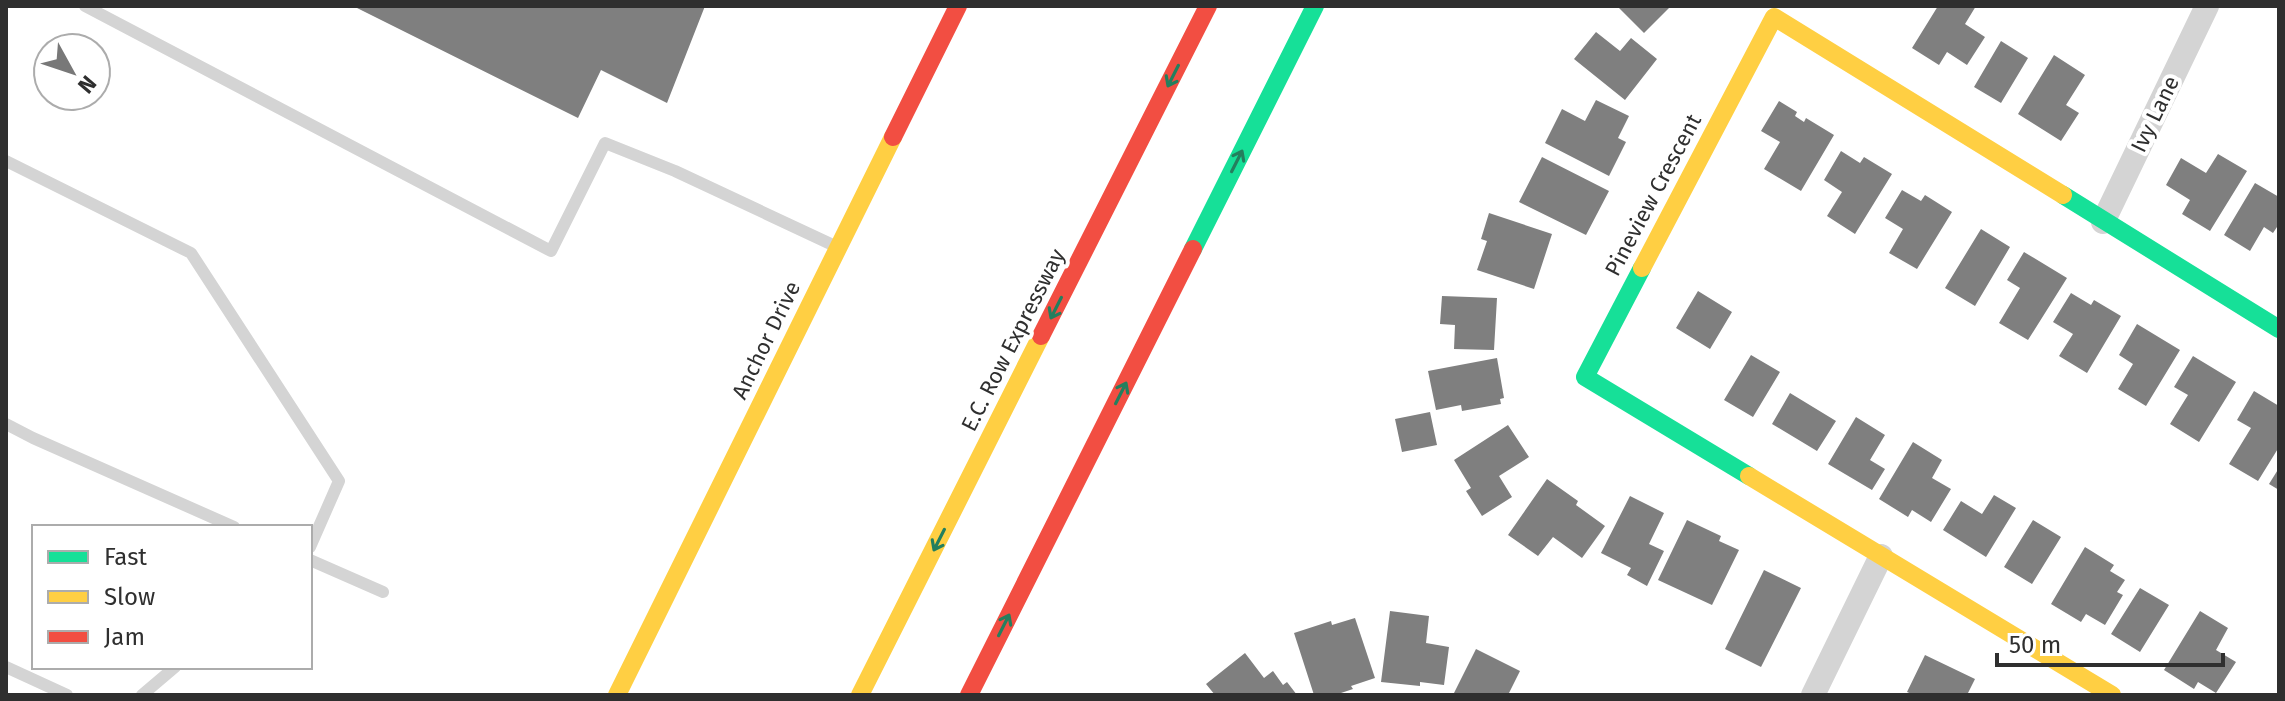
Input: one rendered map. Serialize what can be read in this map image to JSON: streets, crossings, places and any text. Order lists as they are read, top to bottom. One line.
{"streets":{"main road":["Pineview Crescent","Anchor Drive","E.C. Row Expressway"],"street":["Ivy Lane"]},"crossings":[["Ivy Lane","Pineview Crescent"]],"legend":["Fast","Slow","Jam"],"scale_bar":"50 m","north":"bottom right"}
